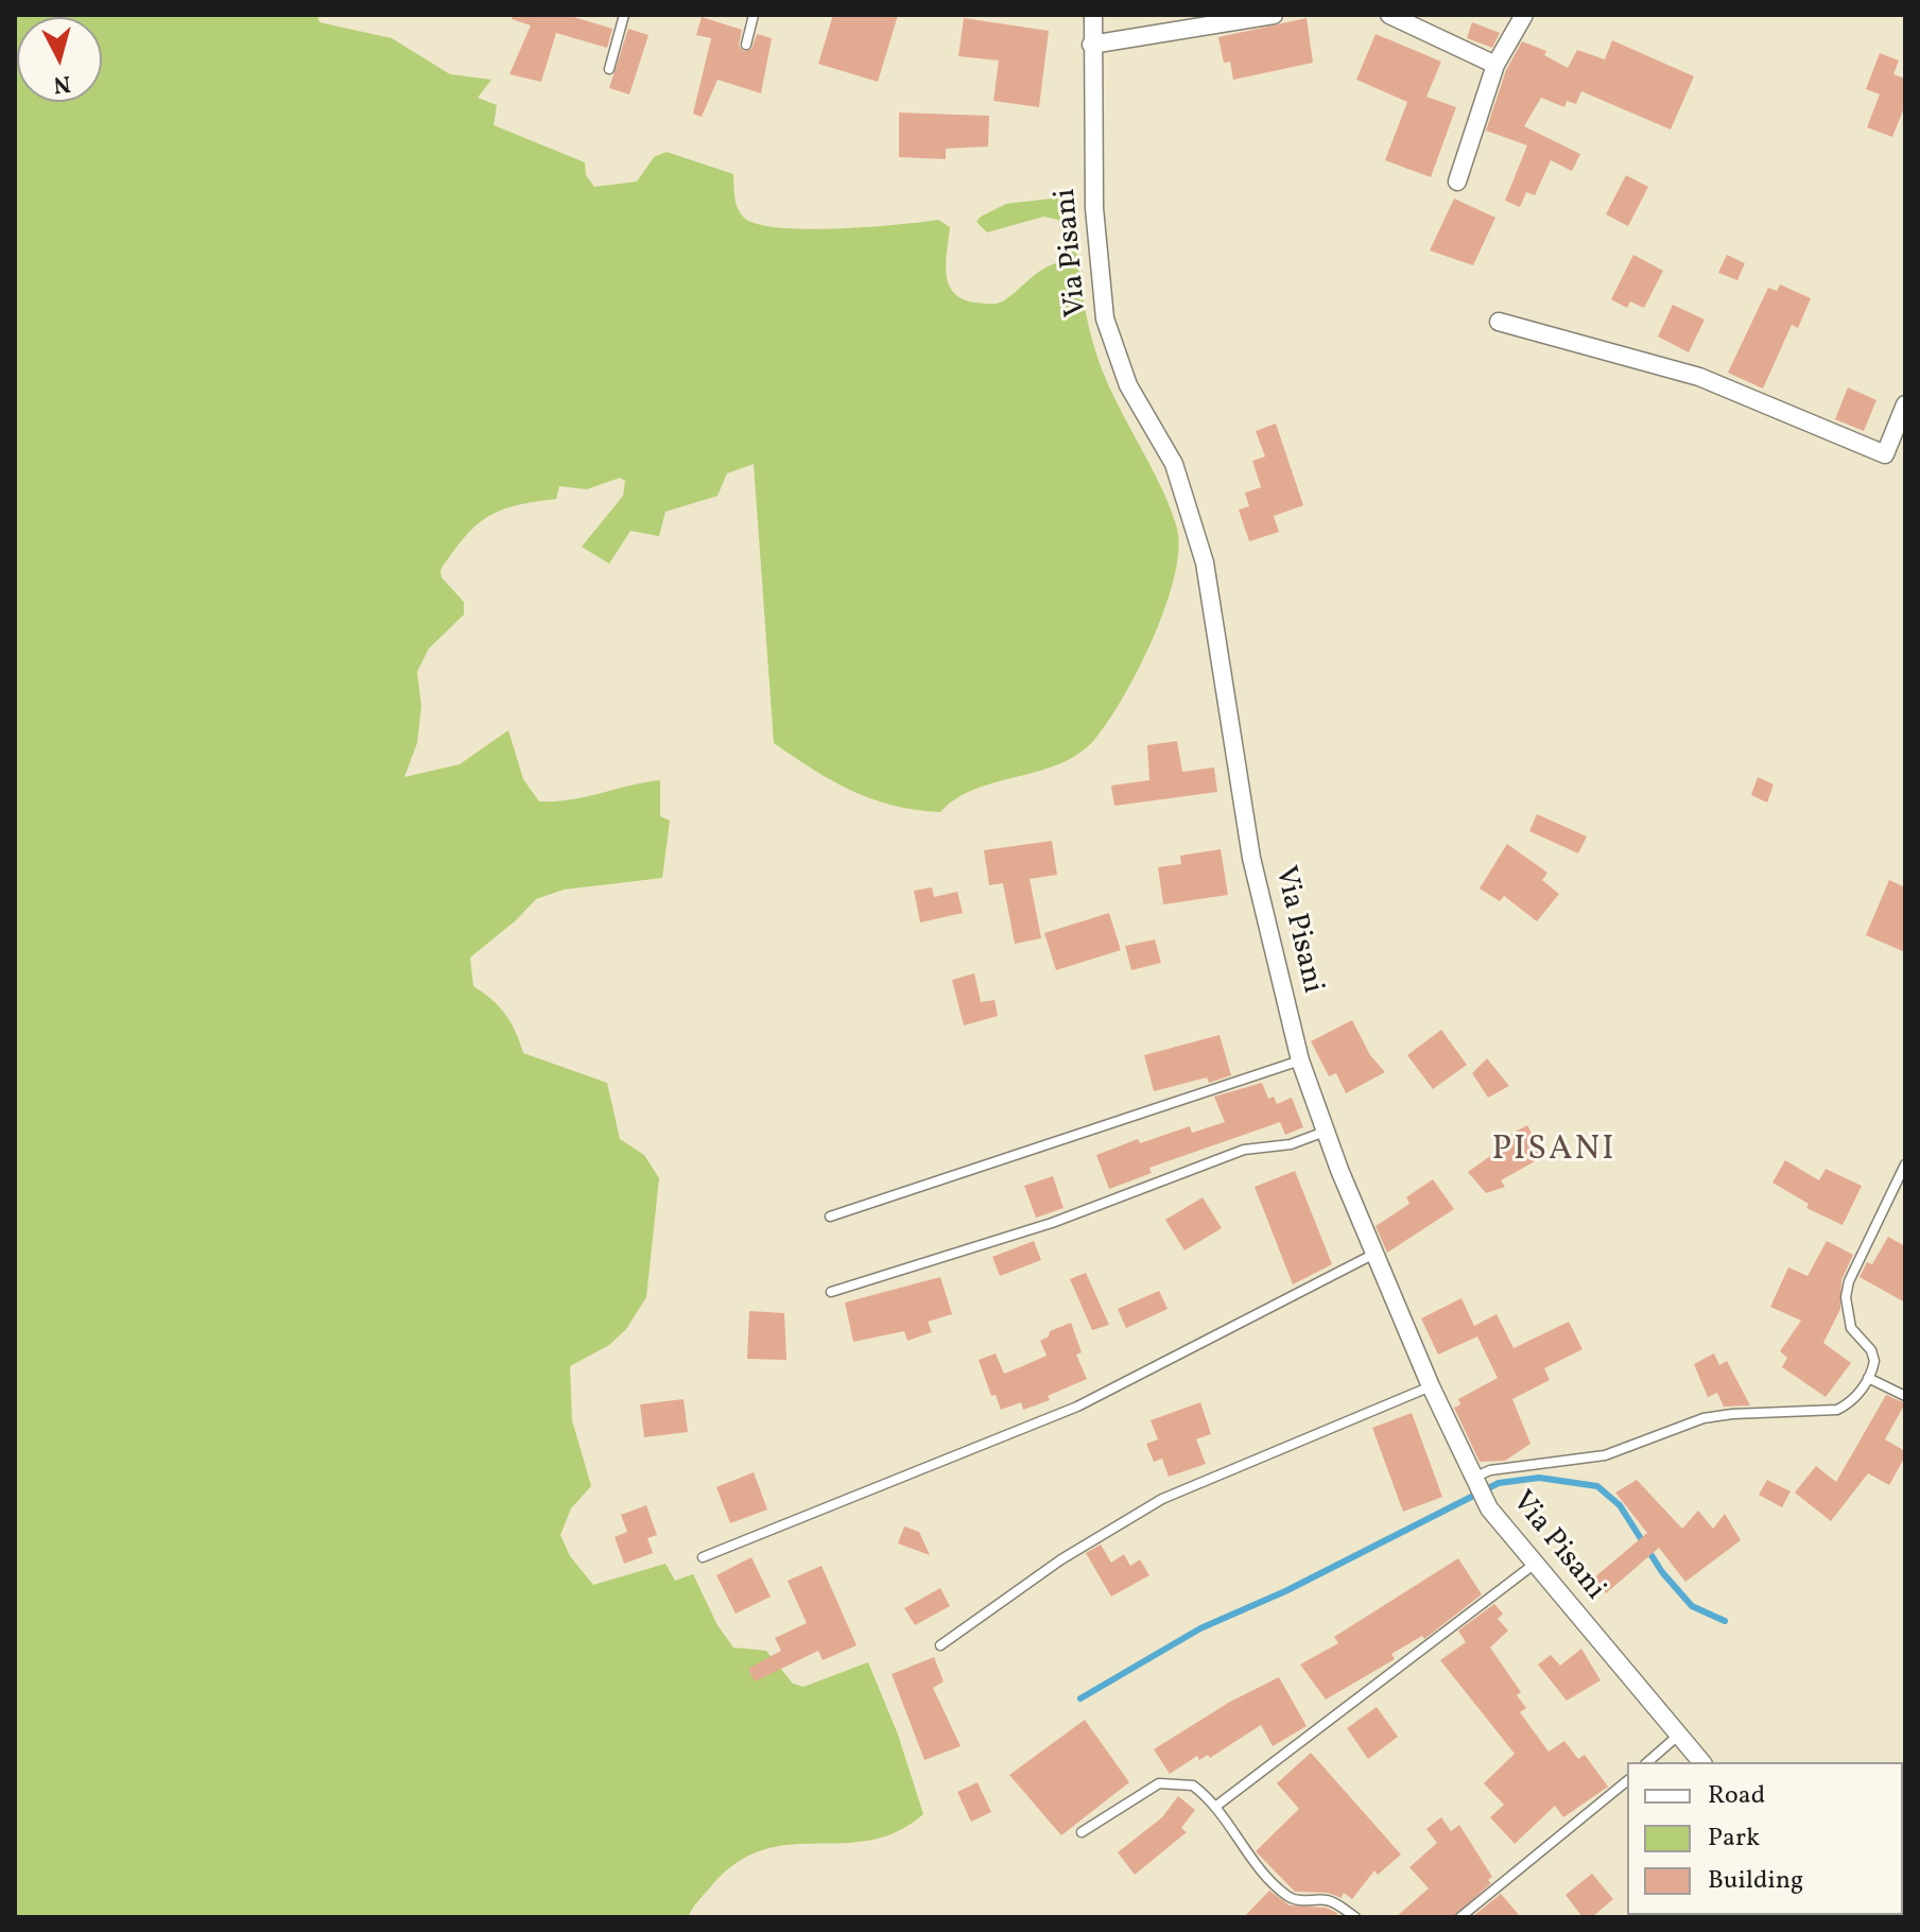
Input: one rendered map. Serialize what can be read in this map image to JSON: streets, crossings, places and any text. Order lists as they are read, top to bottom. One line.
{"streets":{"street":["Via Pisani"]},"districts":["PISANI"],"legend":["Road","Park","Building"],"north":"bottom"}
